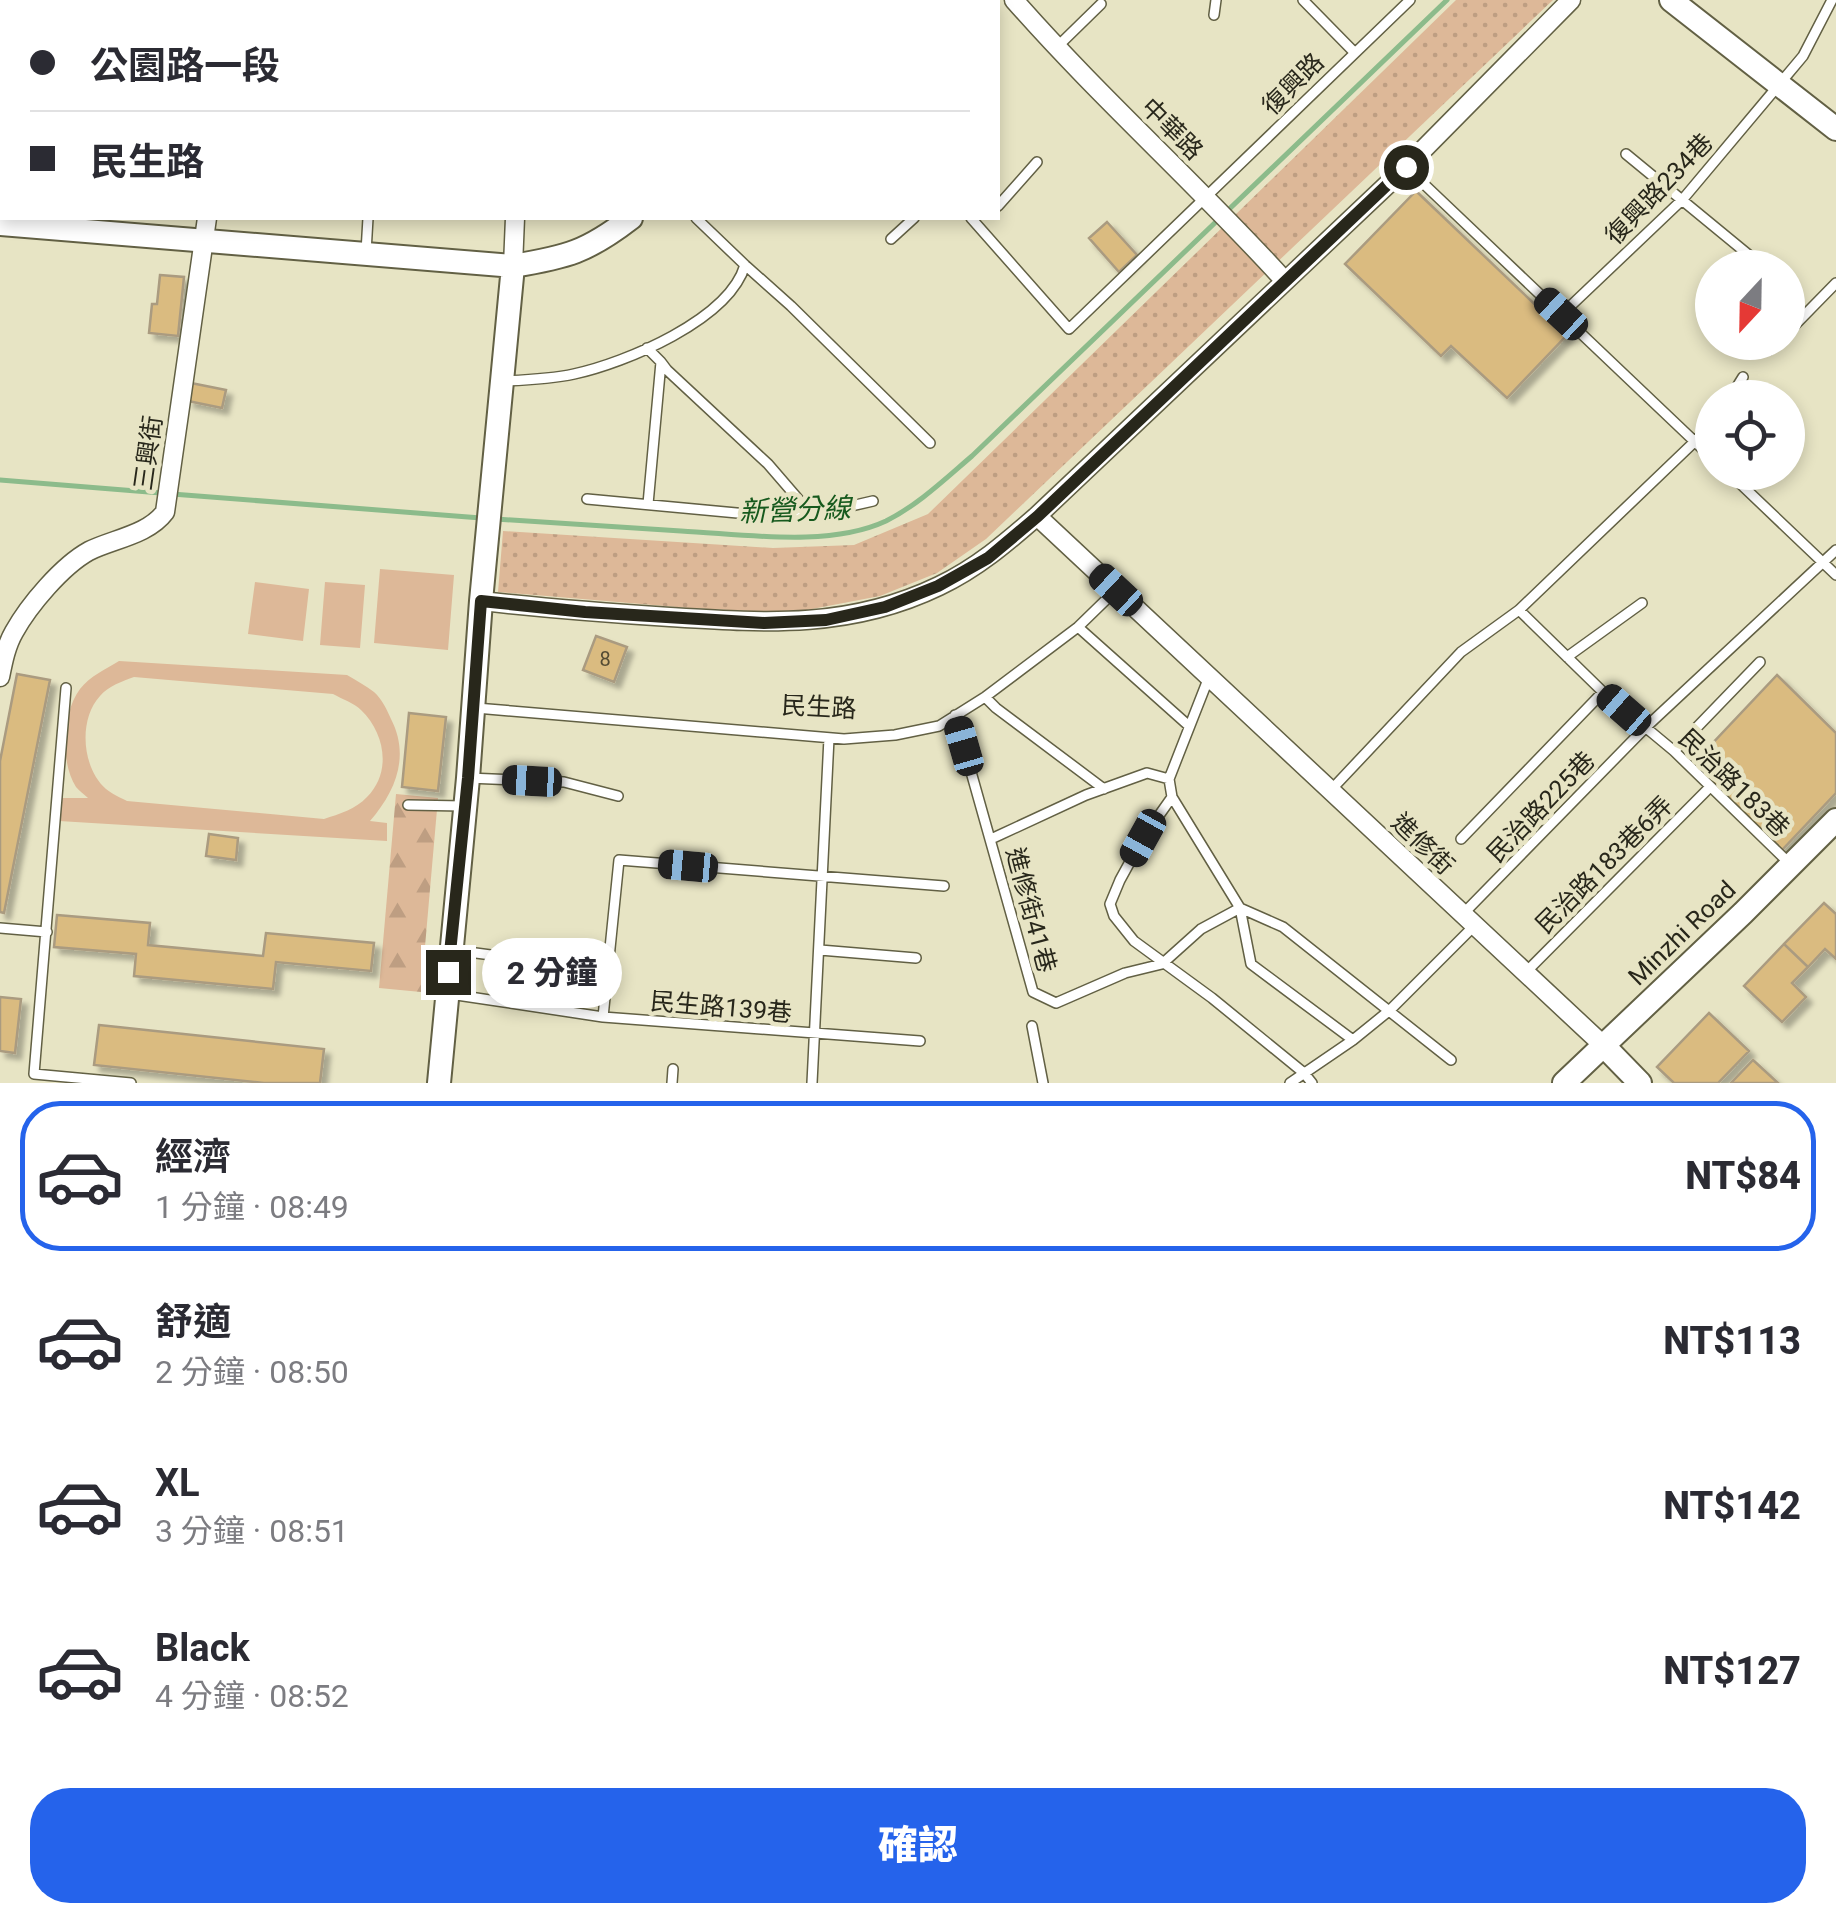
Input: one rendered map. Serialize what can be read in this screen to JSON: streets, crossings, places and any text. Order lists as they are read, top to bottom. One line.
{"streets":{"street":["中華路","三興街","進修街","Minzhi Road"],"lane":["復興路","復興路234巷","民生路","民治路183巷","民治路225巷","民治路183巷6弄","進修街41巷","民生路139巷"]},"crossings":[["復興路","中華路"],["民生路","進修街"],["民治路183巷","民治路225巷"],["民治路183巷","民治路183巷6弄"],["民治路183巷","Minzhi Road"],["民治路225巷","進修街"],["進修街","民治路183巷6弄"],["進修街","Minzhi Road"]],"water":["新營分線"],"house_numbers":["8"],"north":"bottom","page":{"banner":["公園路一段","民生路"],"bubble":"2 分鐘","list":[{"name":"經濟","note":"1 分鐘 · 08:49","value":"NT$84"},{"name":"舒適","note":"2 分鐘 · 08:50","value":"NT$113"},{"name":"XL","note":"3 分鐘 · 08:51","value":"NT$142"},{"name":"Black","note":"4 分鐘 · 08:52","value":"NT$127"}],"buttons":"確認"}}
